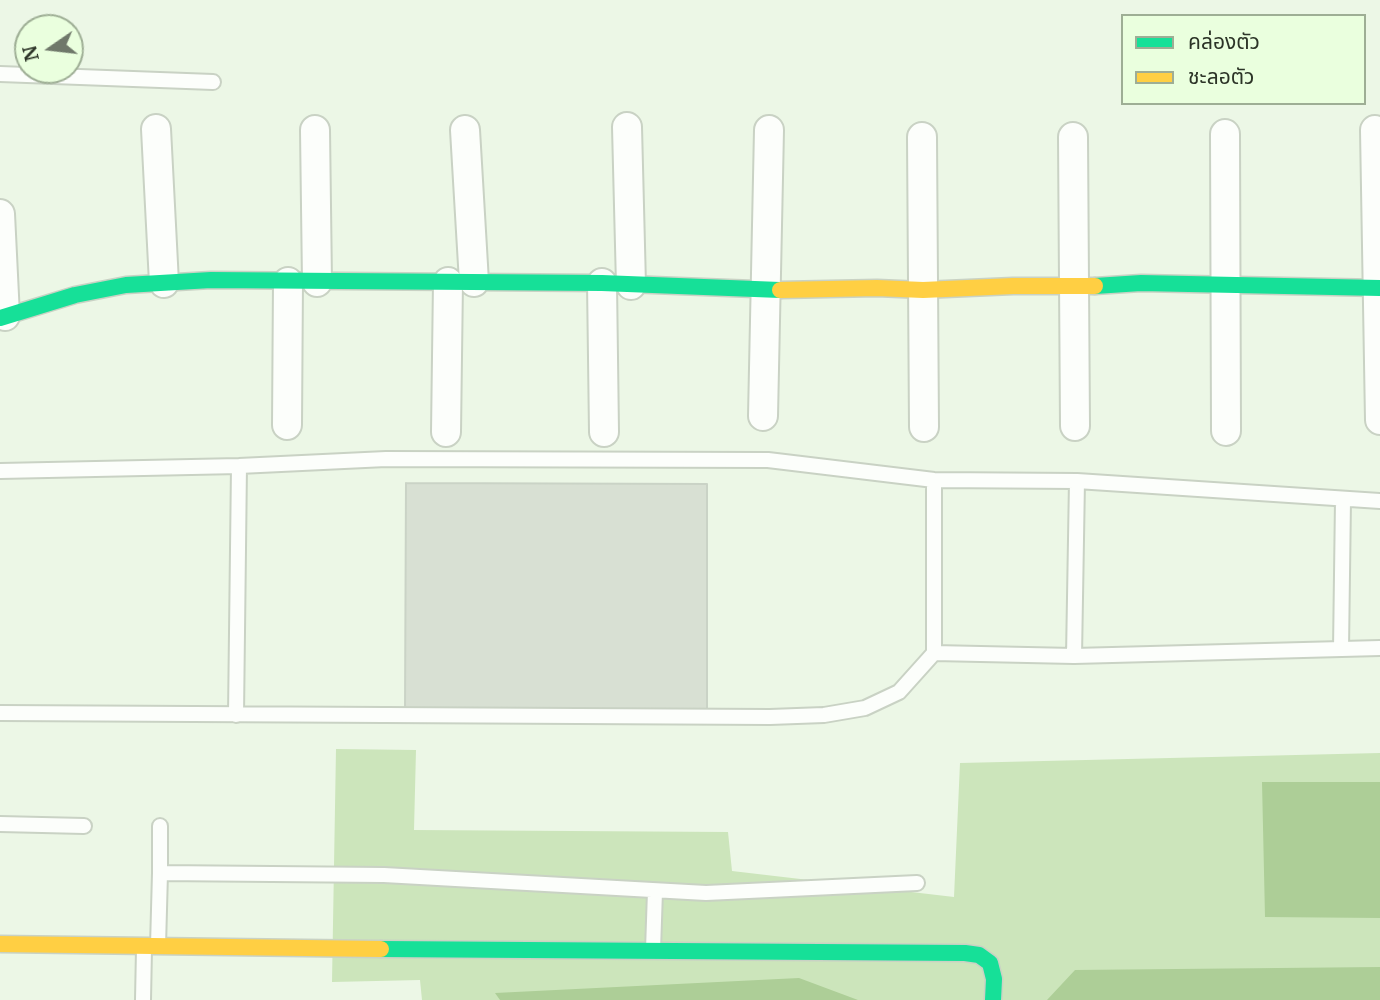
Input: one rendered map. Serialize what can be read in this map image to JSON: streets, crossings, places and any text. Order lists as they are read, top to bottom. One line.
{"legend":["คล่องตัว","ชะลอตัว"],"north":"left"}
